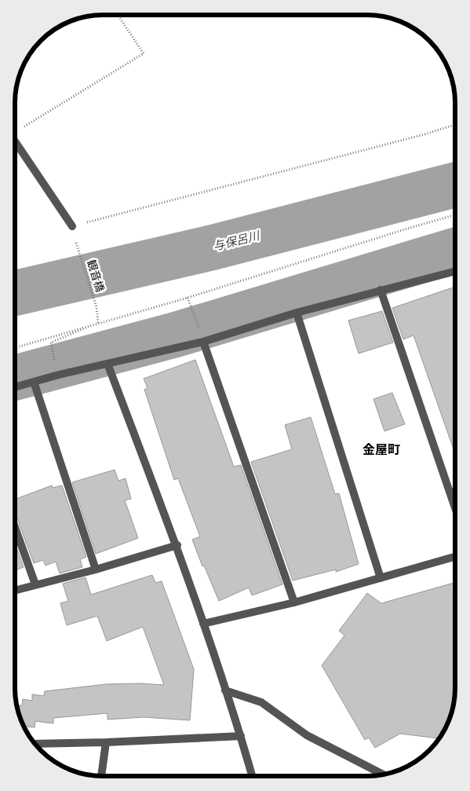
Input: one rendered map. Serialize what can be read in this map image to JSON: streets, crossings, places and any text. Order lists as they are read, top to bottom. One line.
{"streets":{"path":["観音橋"]},"districts":["金屋町"],"water":["与保呂川"]}
